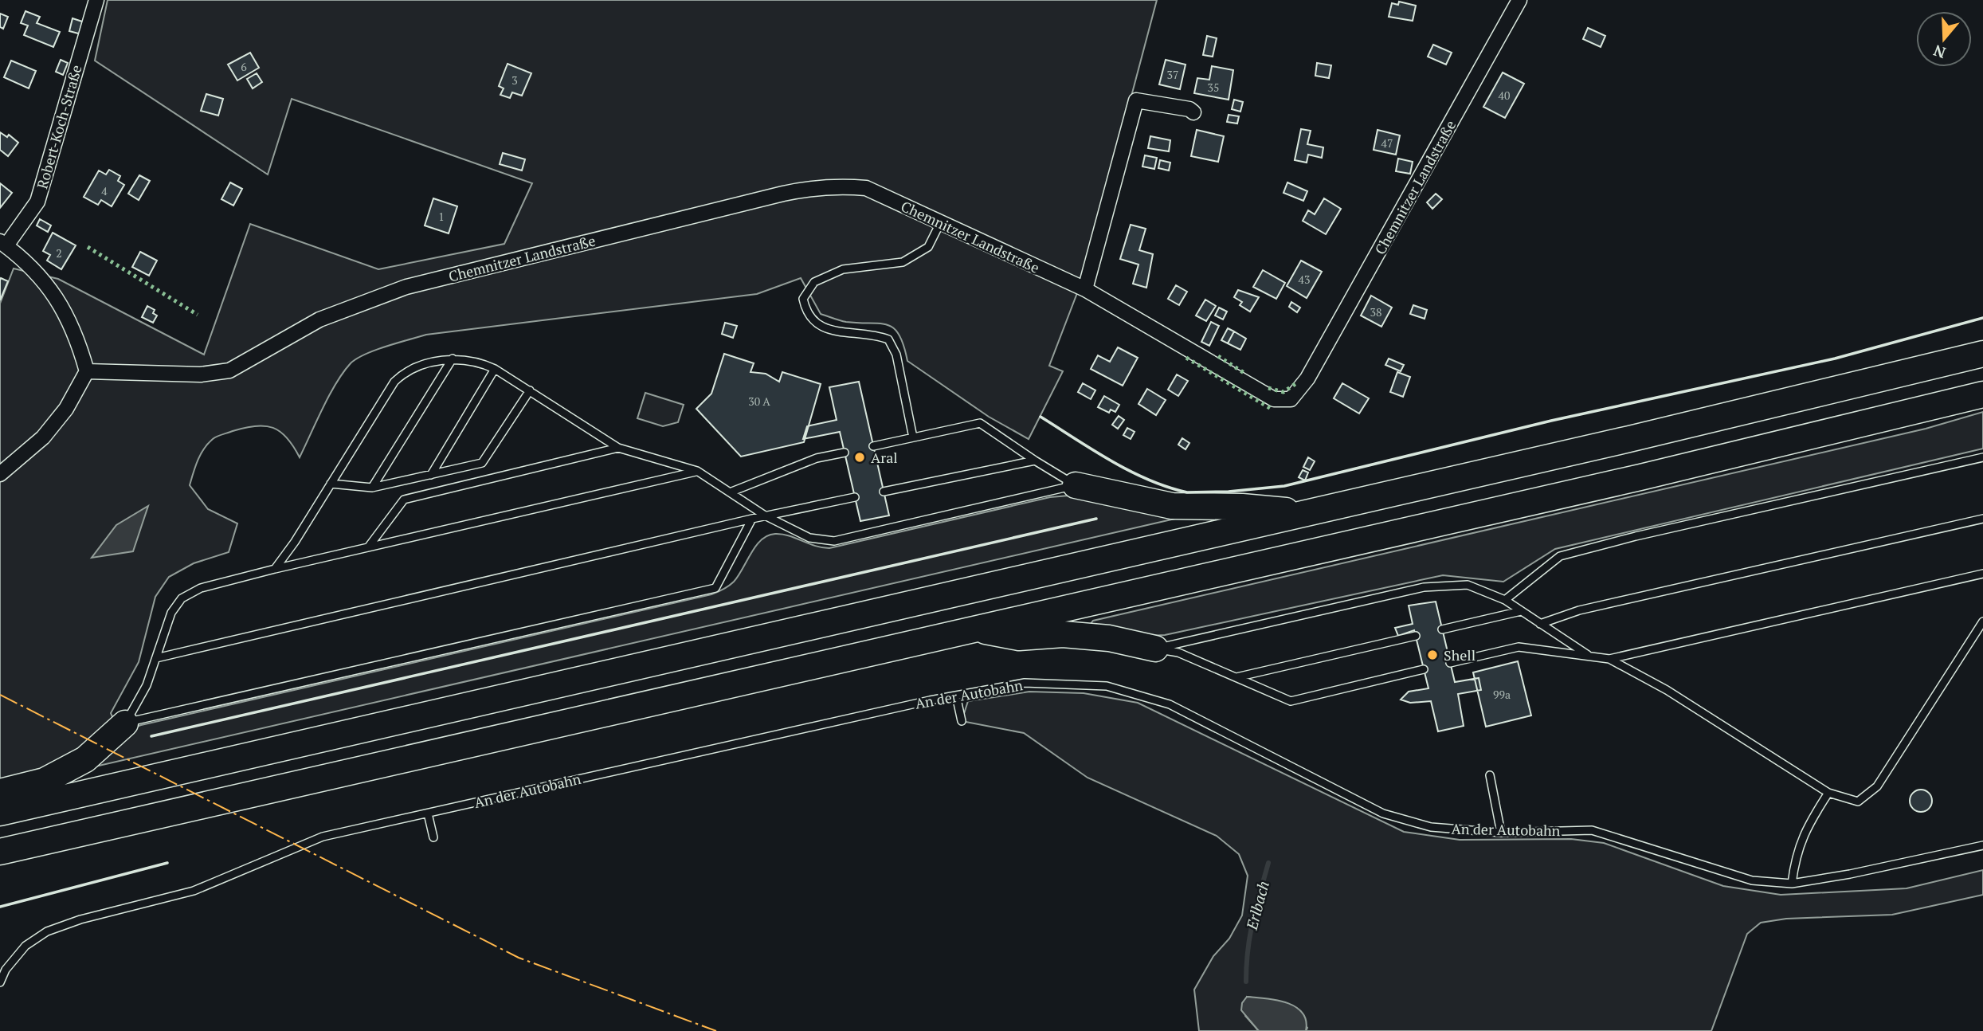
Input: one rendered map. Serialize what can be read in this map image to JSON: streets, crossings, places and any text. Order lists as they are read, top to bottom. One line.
{"streets":{"street":["Robert-Koch-Straße","Chemnitzer Landstraße"],"lane":["An der Autobahn"]},"water":["Erlbach"],"places":["Aral","Shell"],"house_numbers":["6","37","3","35","40","47","4","1","2","43","38","30 A","99a"],"north":"bottom"}
